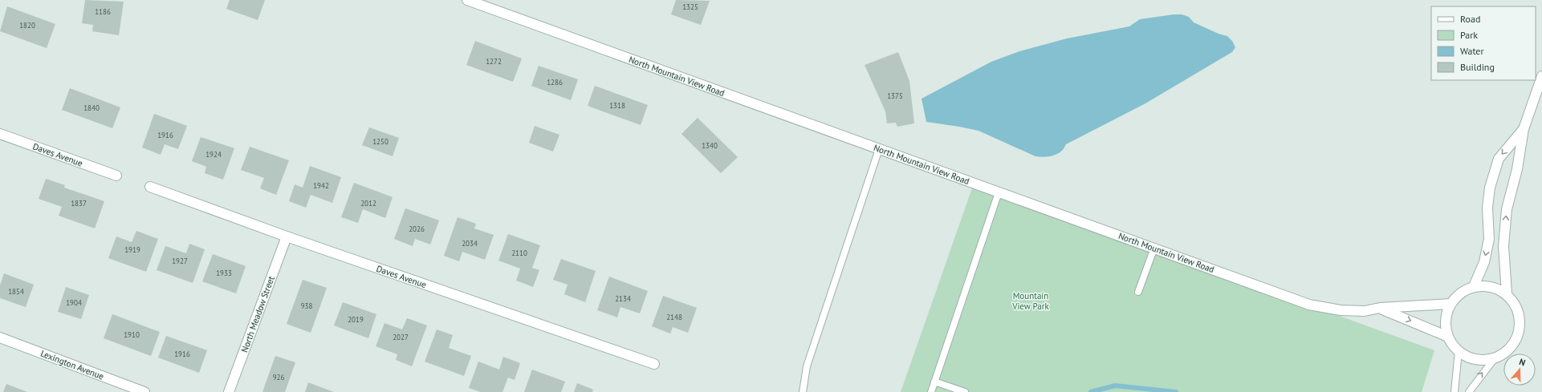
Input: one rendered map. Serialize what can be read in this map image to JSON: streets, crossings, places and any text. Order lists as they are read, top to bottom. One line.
{"streets":{"street":["North Mountain View Road","Daves Avenue","North Meadow Street","Lexington Avenue"]},"crossings":[["Daves Avenue","North Meadow Street"]],"parks":["Mountain View Park"],"house_numbers":["1325","1186","1820","1272","1286","1375","1318","1840","1916","1250","1340","1924","1942","1837","2012","2026","2034","1919","2110","1927","1933","1854","2134","1904","938","2148","2019","1910","2027","1916","926"],"legend":["Road","Park","Water","Building"],"north":"top"}
